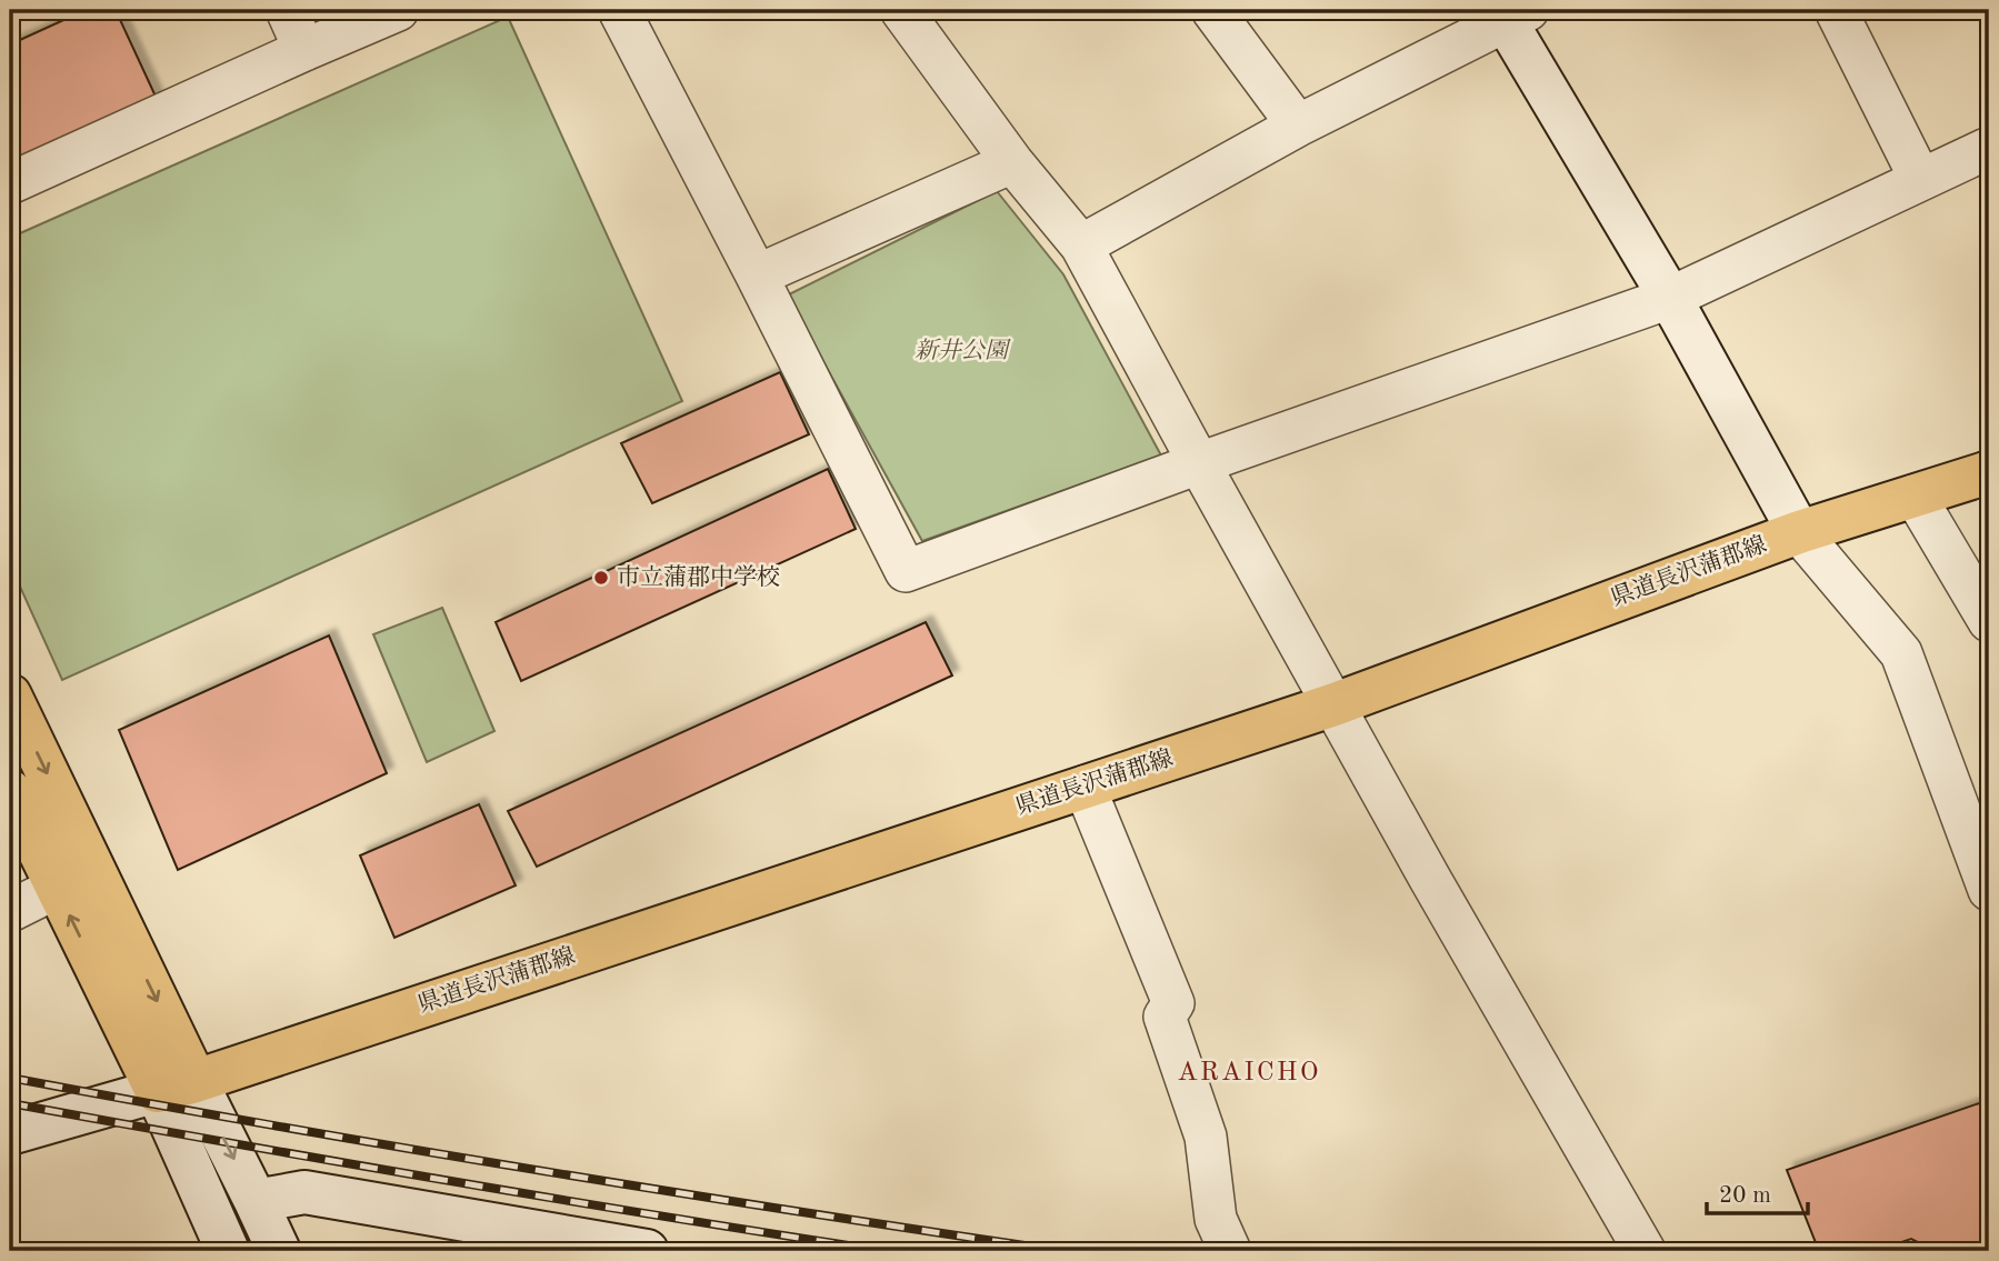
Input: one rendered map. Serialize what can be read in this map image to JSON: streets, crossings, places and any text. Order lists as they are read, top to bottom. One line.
{"streets":{"main road":["県道長沢蒲郡線"]},"districts":["ARAICHO"],"parks":["新井公園"],"places":["市立蒲郡中学校"],"scale_bar":"20 m"}
